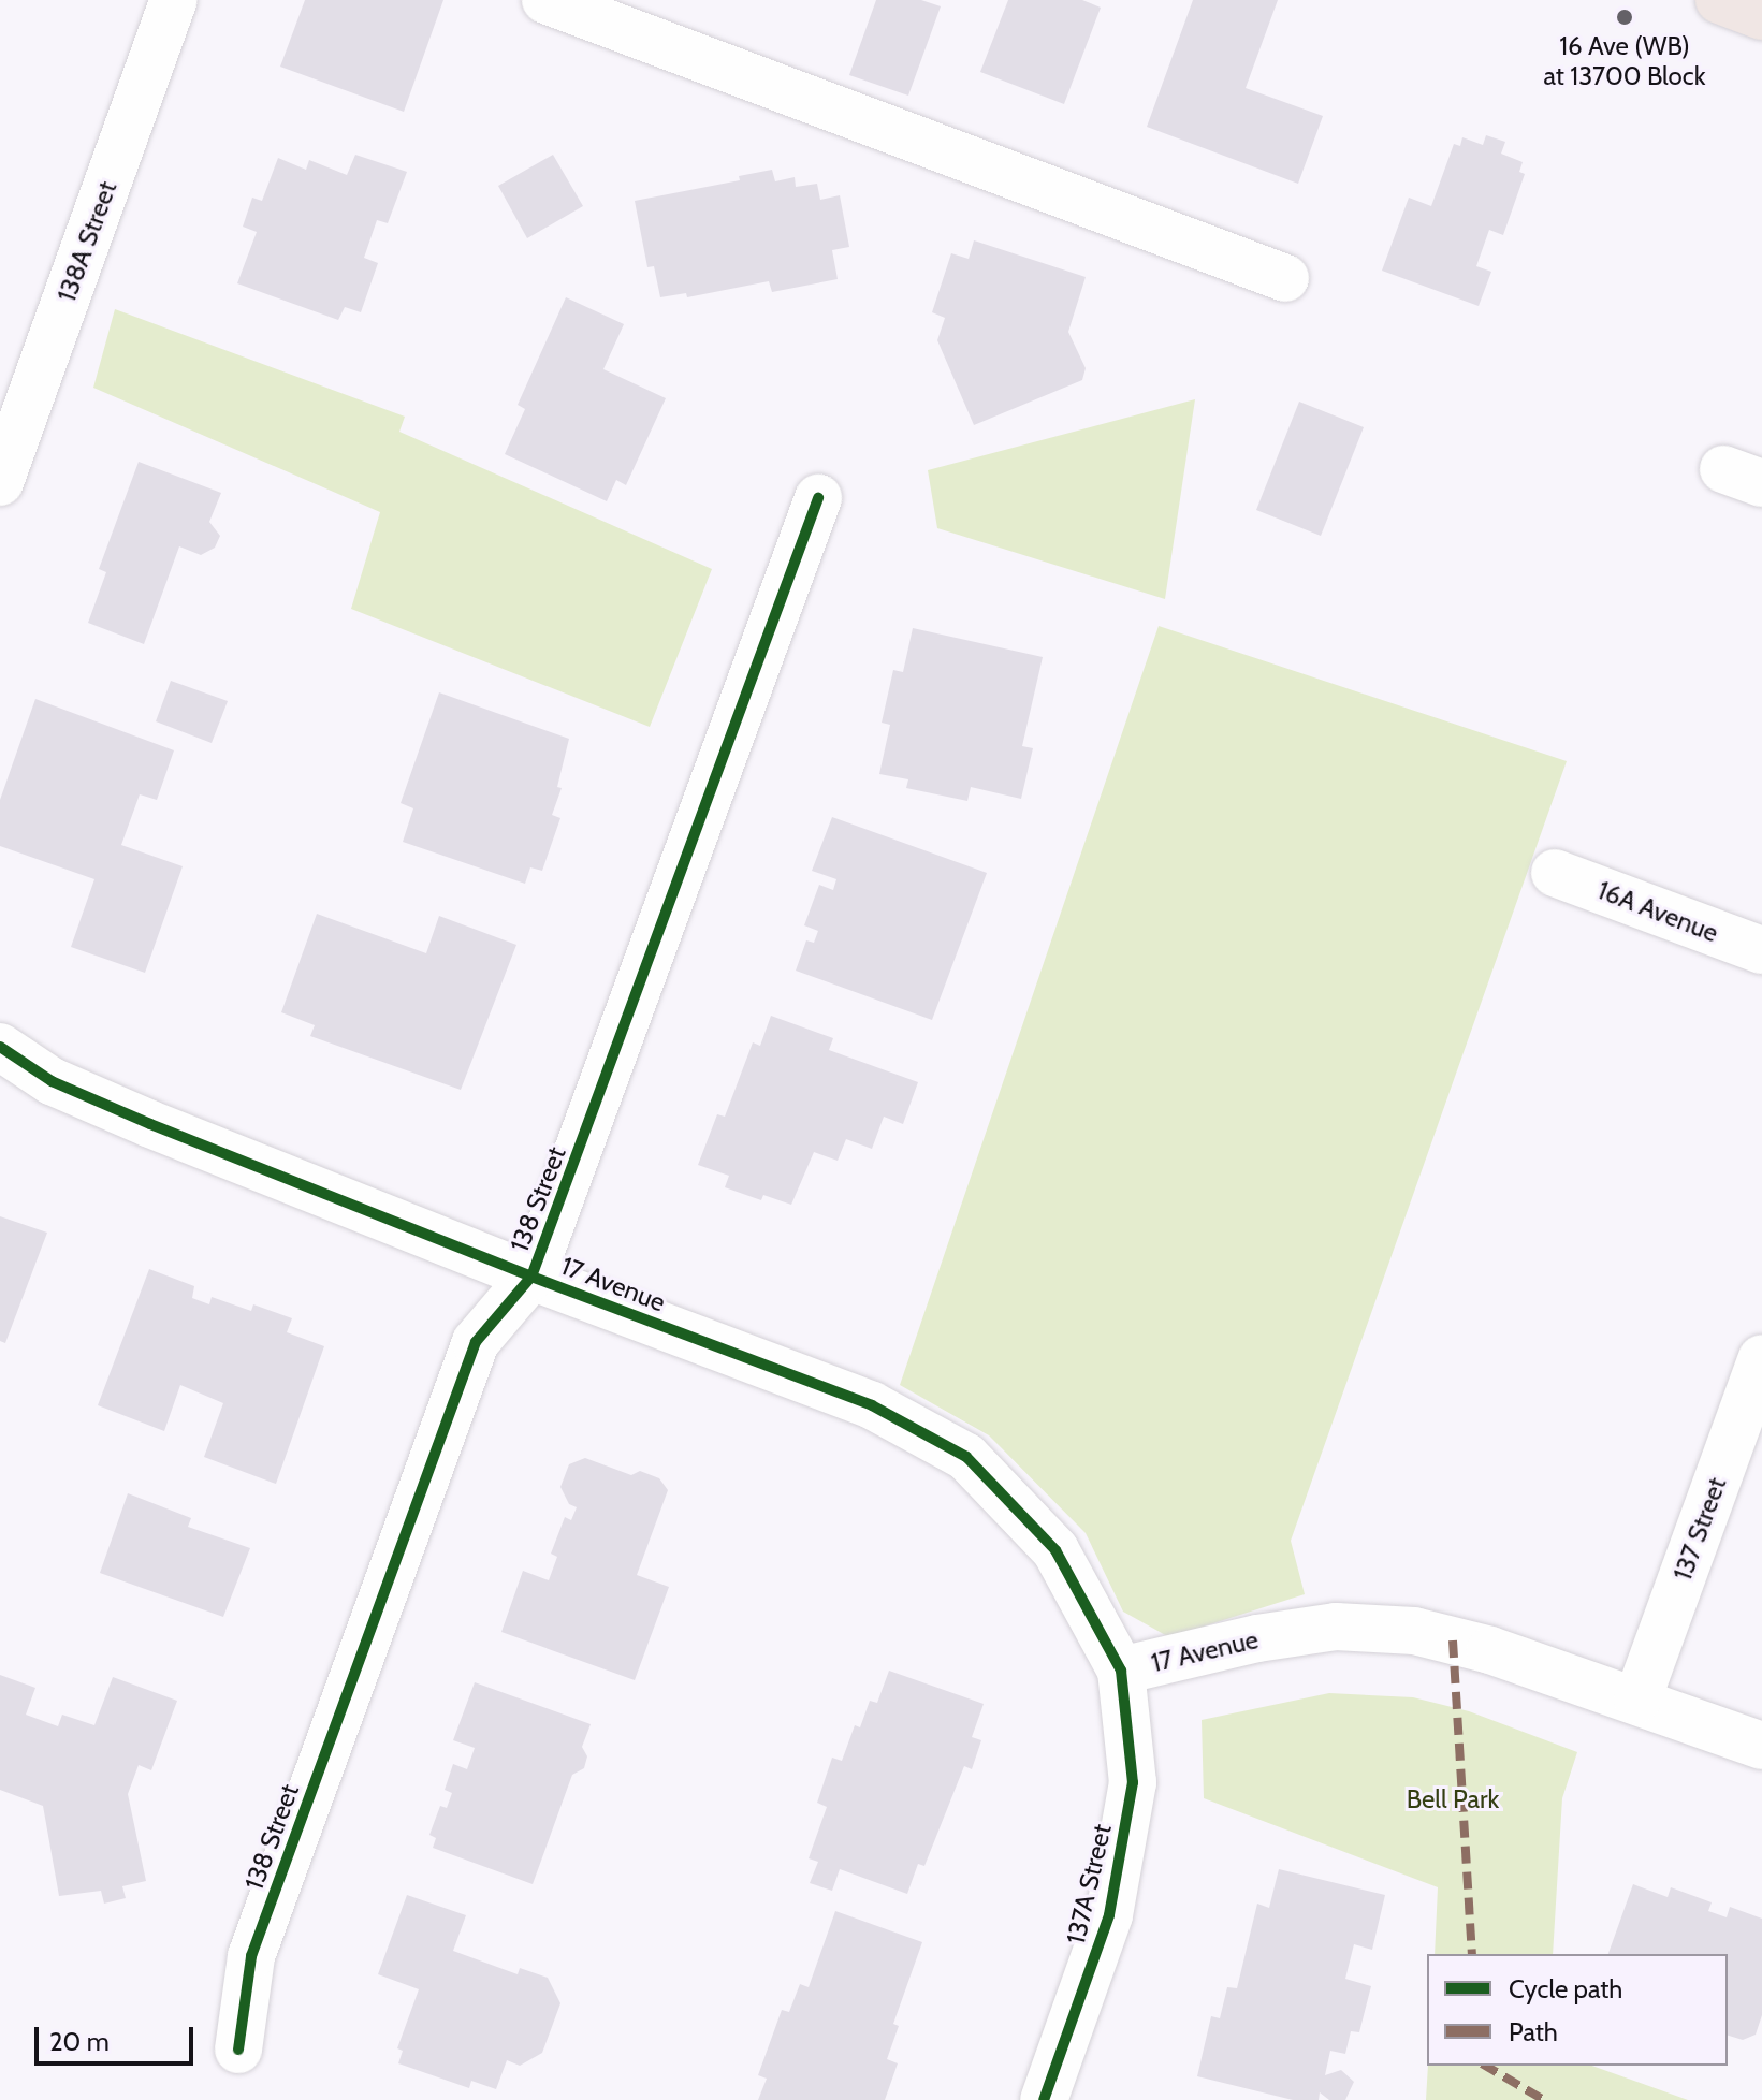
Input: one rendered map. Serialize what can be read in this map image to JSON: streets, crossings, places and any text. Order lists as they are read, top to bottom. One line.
{"streets":{"street":["138A Street","16A Avenue","138 Street","17 Avenue","137 Street","137A Street"]},"crossings":[["138 Street","17 Avenue"],["17 Avenue","137 Street"],["17 Avenue","137A Street"]],"parks":["Bell Park"],"places":["16 Ave (WB) at 13700 Block"],"legend":["Cycle path","Path"],"scale_bar":"20 m"}
